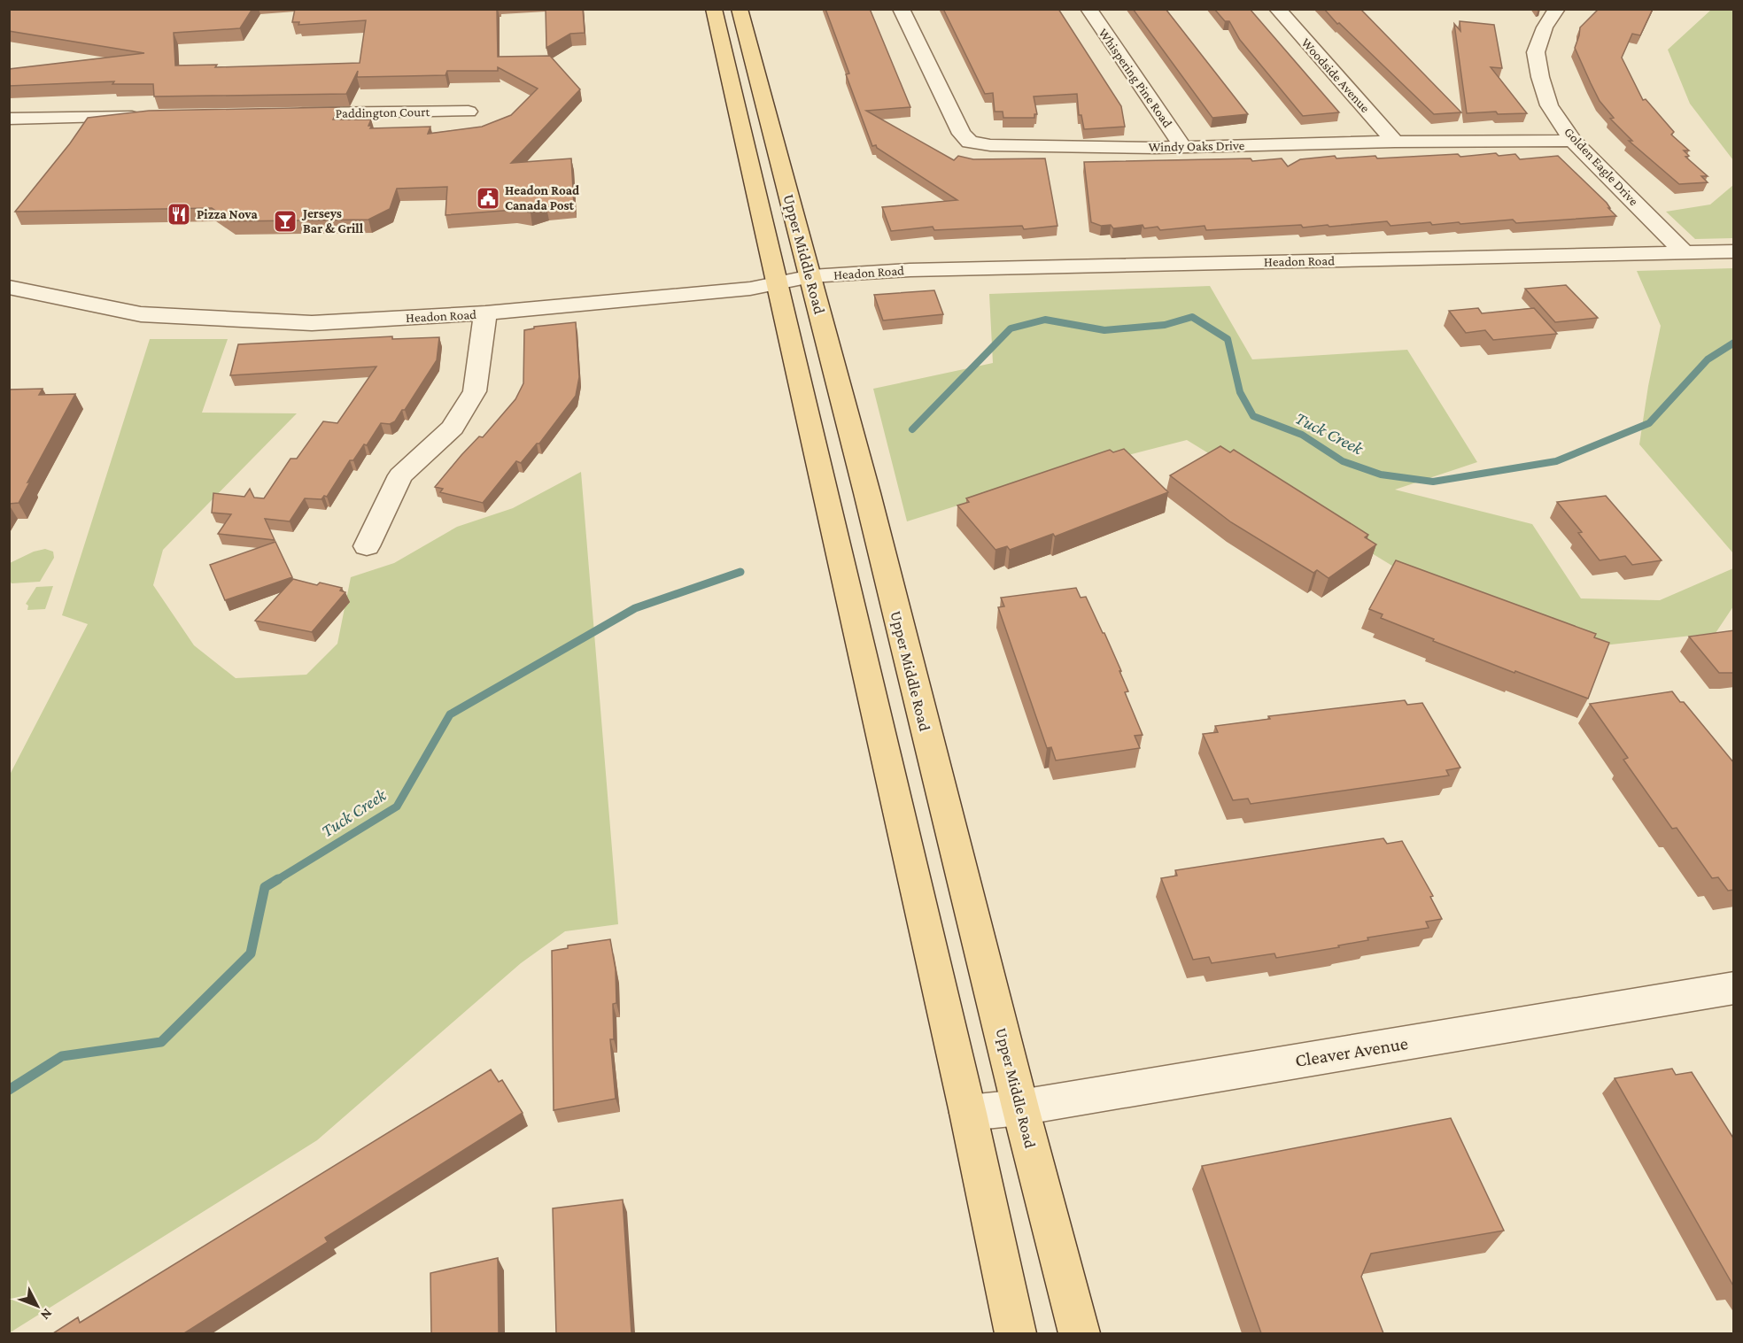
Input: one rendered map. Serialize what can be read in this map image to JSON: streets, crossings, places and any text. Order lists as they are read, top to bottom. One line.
{"streets":{"main road":["Upper Middle Road"],"street":["Woodside Avenue","Whispering Pine Road","Paddington Court","Windy Oaks Drive","Golden Eagle Drive","Headon Road","Cleaver Avenue"]},"crossings":[["Woodside Avenue","Windy Oaks Drive"],["Whispering Pine Road","Windy Oaks Drive"],["Windy Oaks Drive","Golden Eagle Drive"],["Golden Eagle Drive","Headon Road"],["Upper Middle Road","Headon Road"],["Upper Middle Road","Cleaver Avenue"]],"water":["Tuck Creek"],"places":{"public building":["Headon Road Canada Post"],"restaurant":["Pizza Nova"],"bar":["Jerseys Bar & Grill"]},"north":"bottom right"}
